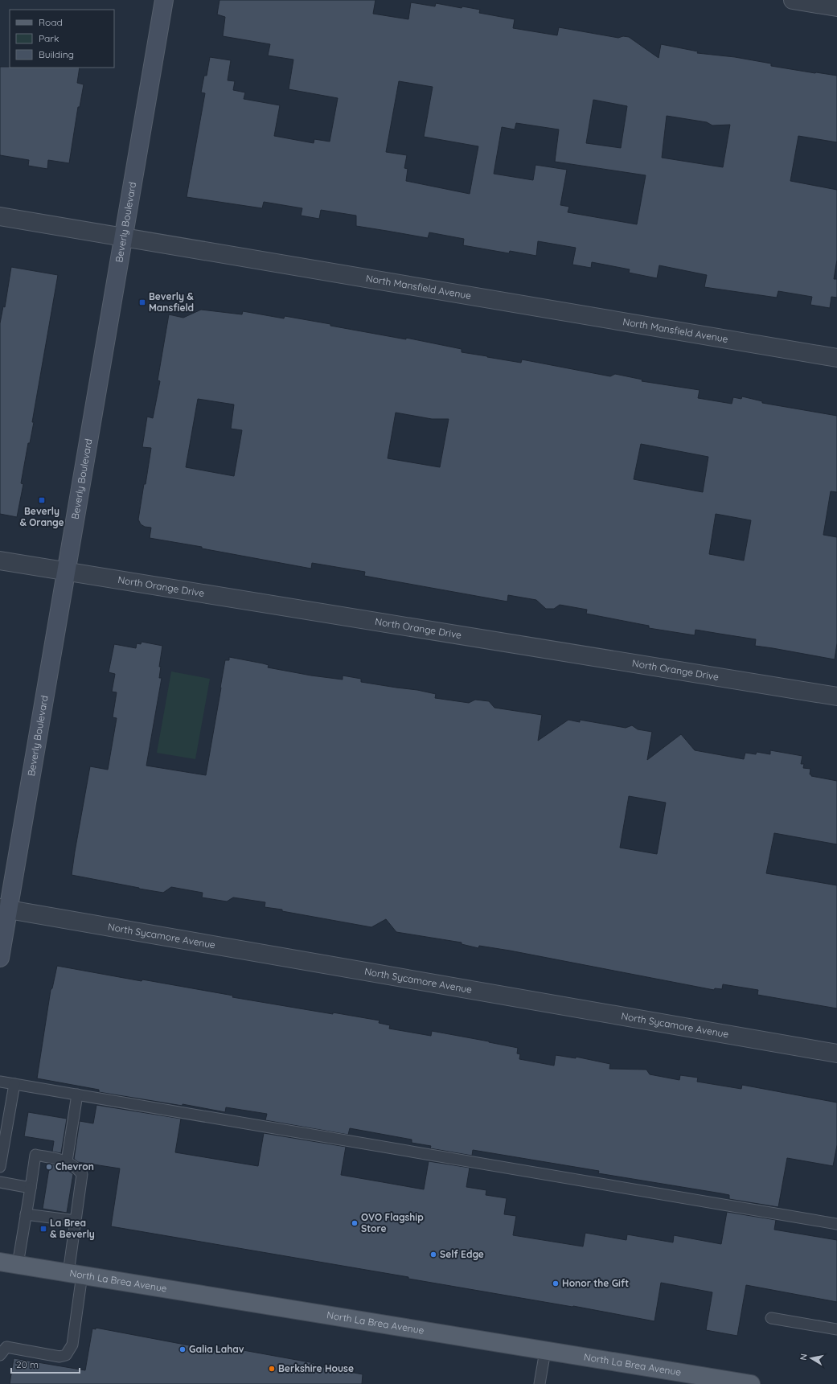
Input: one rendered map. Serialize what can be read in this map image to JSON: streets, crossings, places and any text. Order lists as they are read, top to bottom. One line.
{"streets":{"main road":["Beverly Boulevard","North La Brea Avenue"],"street":["North Mansfield Avenue","North Orange Drive","North Sycamore Avenue"]},"crossings":[["Beverly Boulevard","North Mansfield Avenue"],["Beverly Boulevard","North Orange Drive"],["Beverly Boulevard","North Sycamore Avenue"]],"places":{"transit":["Beverly & Mansfield","Beverly & Orange","La Brea & Beverly"],"other":["Chevron","OVO Flagship Store","Self Edge","Honor the Gift","Galia Lahav","Berkshire House"]},"legend":["Road","Park","Building"],"scale_bar":"20 m","north":"left"}
